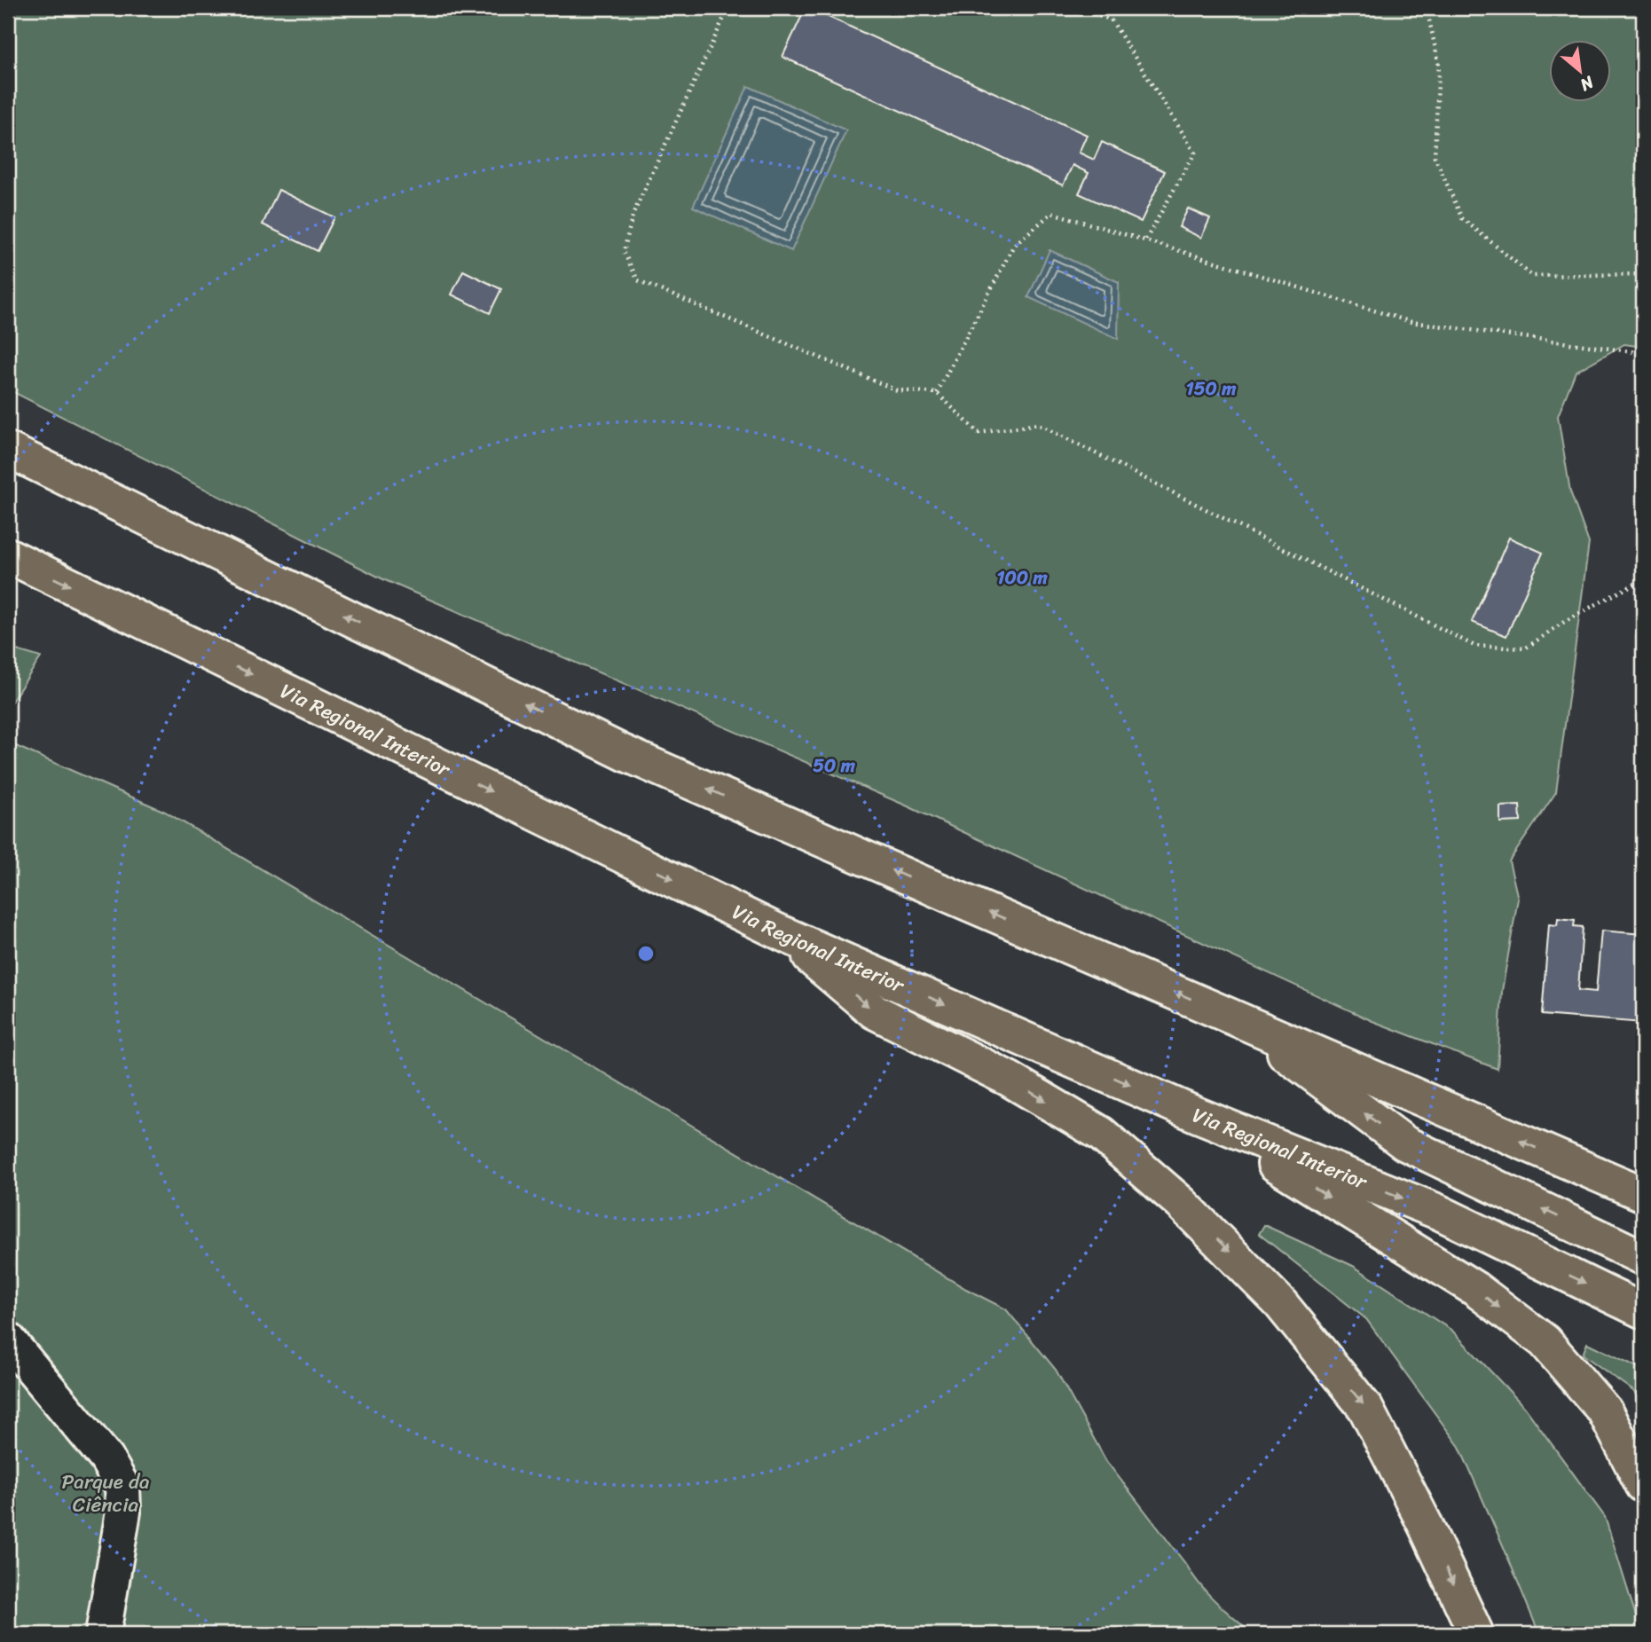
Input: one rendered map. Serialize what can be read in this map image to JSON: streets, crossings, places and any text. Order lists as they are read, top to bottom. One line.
{"streets":{"highway":["Via Regional Interior"]},"parks":["Parque da Ciência"],"north":"bottom right","rings":["150 m","100 m","50 m"]}
